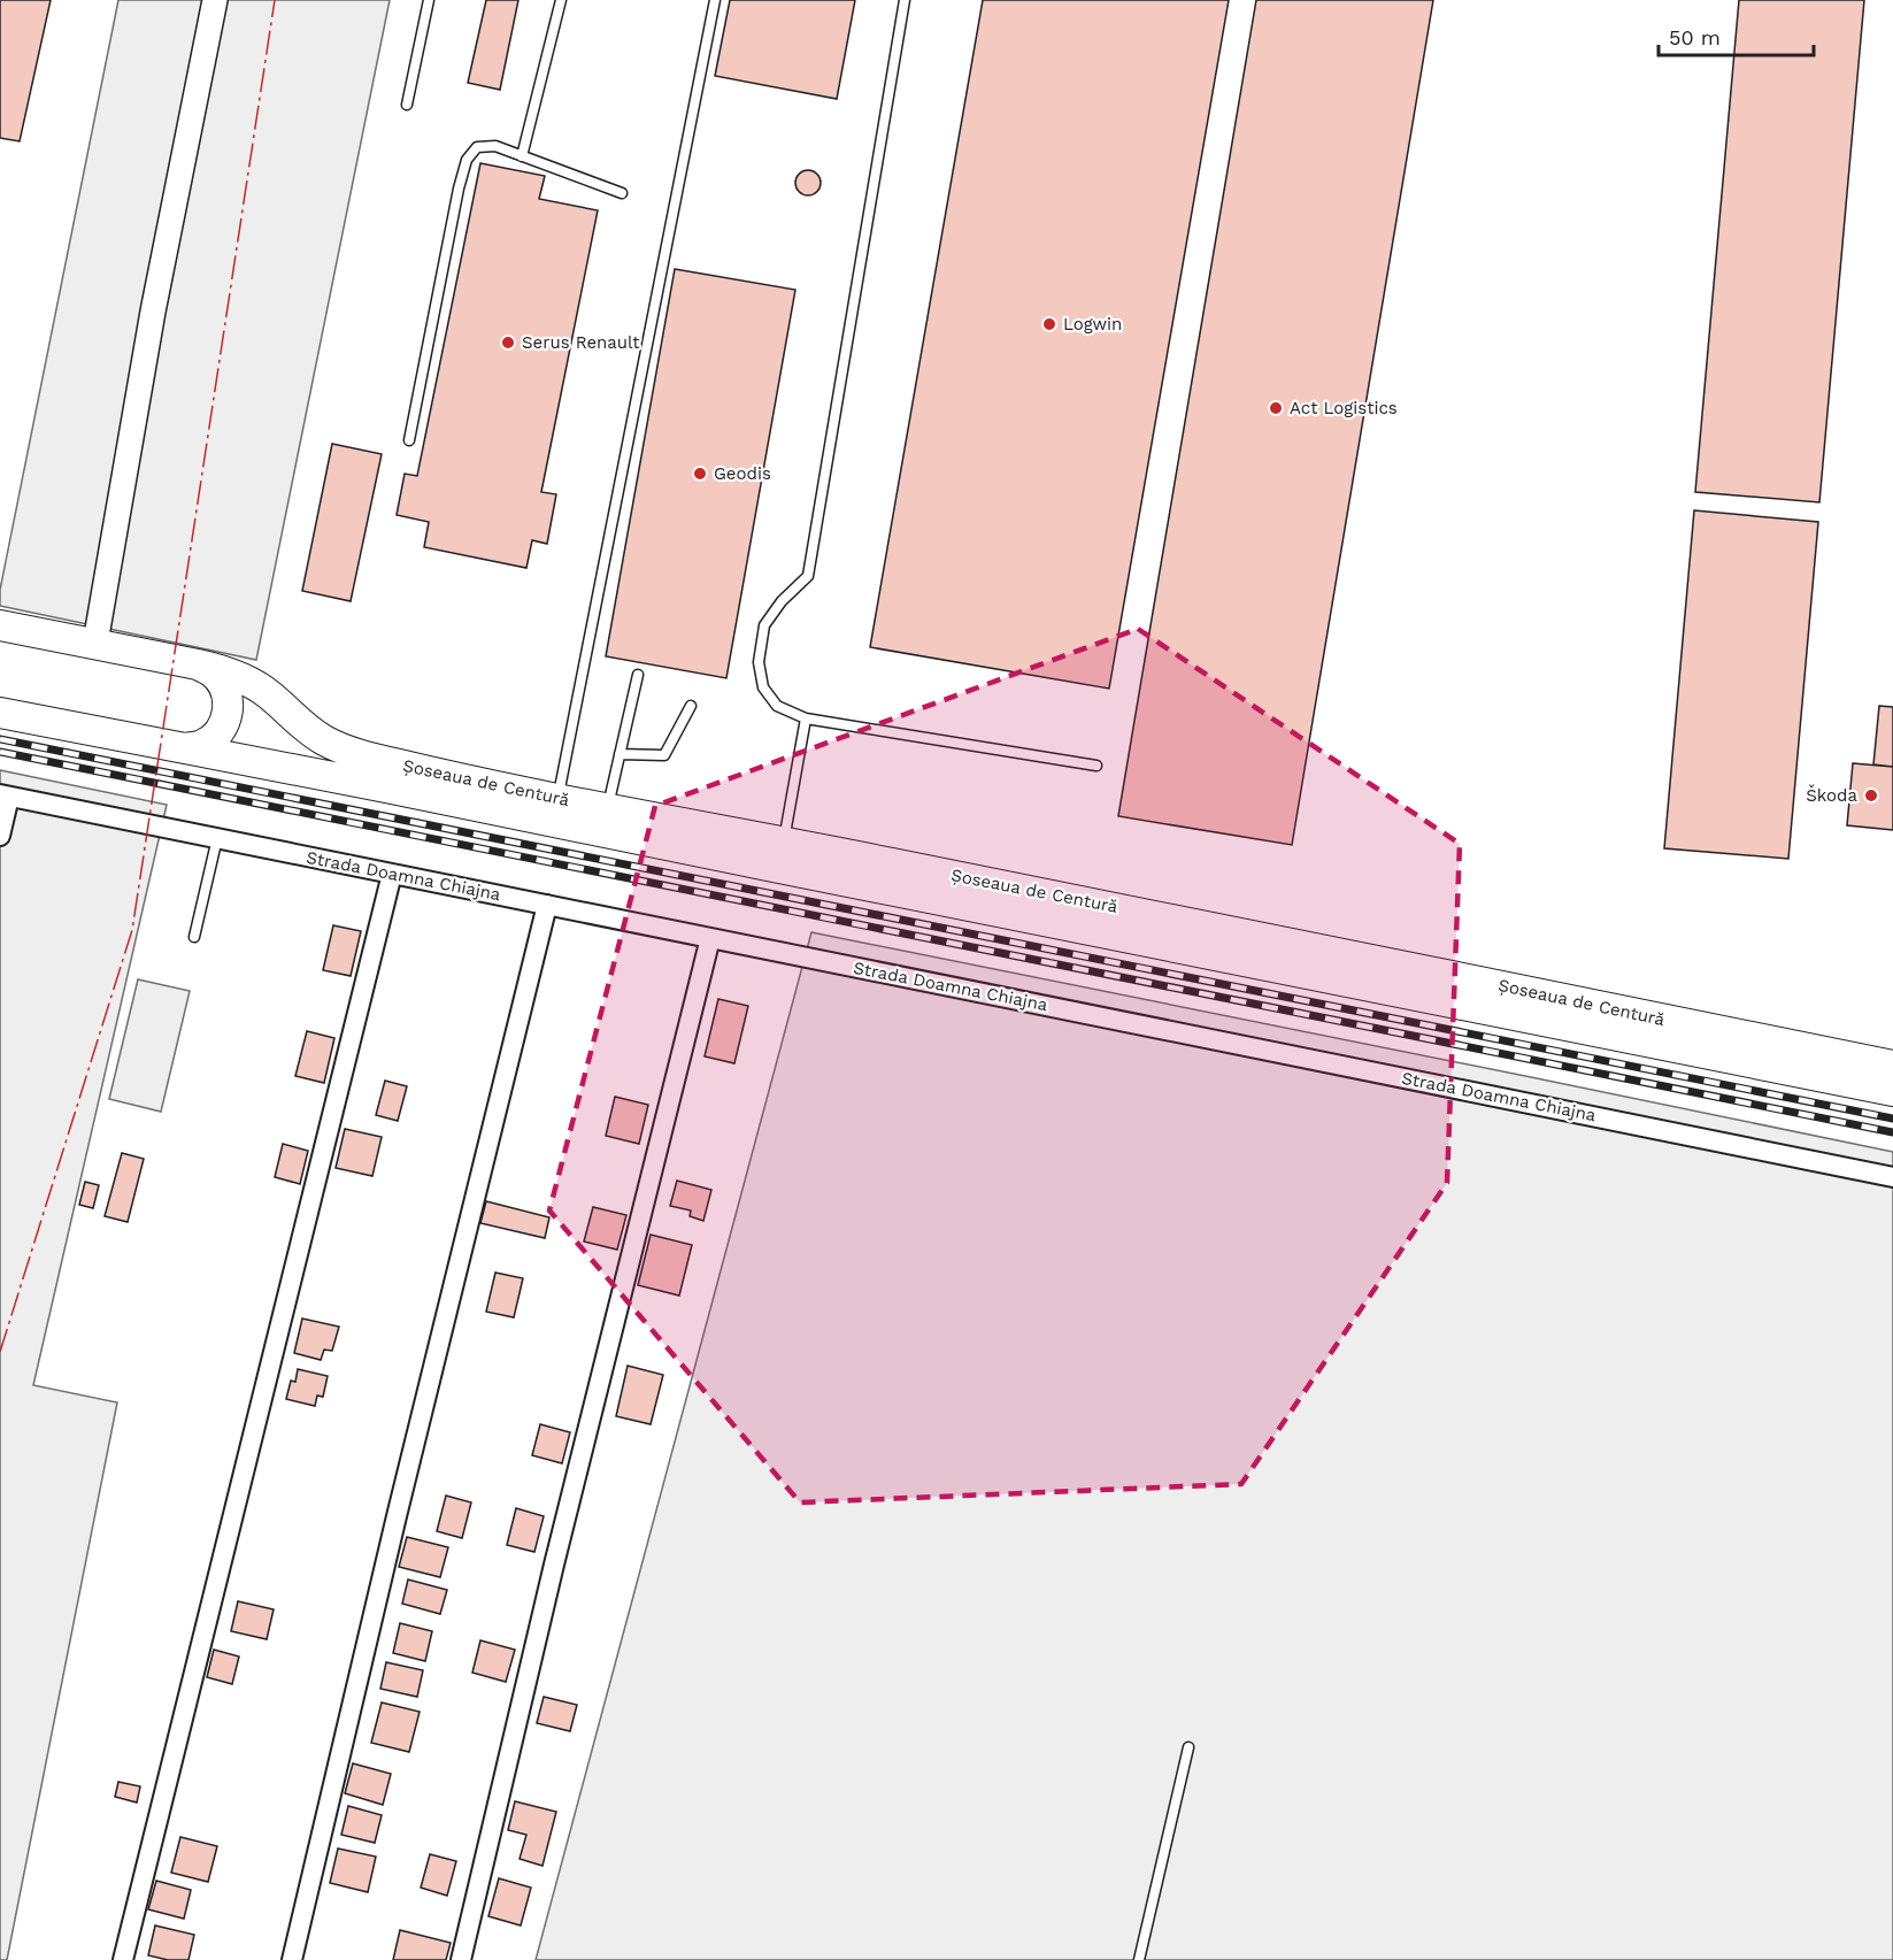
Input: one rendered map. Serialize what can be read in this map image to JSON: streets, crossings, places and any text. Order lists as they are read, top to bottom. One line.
{"streets":{"main road":["Șoseaua de Centură"],"street":["Strada Doamna Chiajna"]},"places":["Logwin","Serus Renault","Act Logistics","Geodis","Škoda"],"scale_bar":"50 m"}
